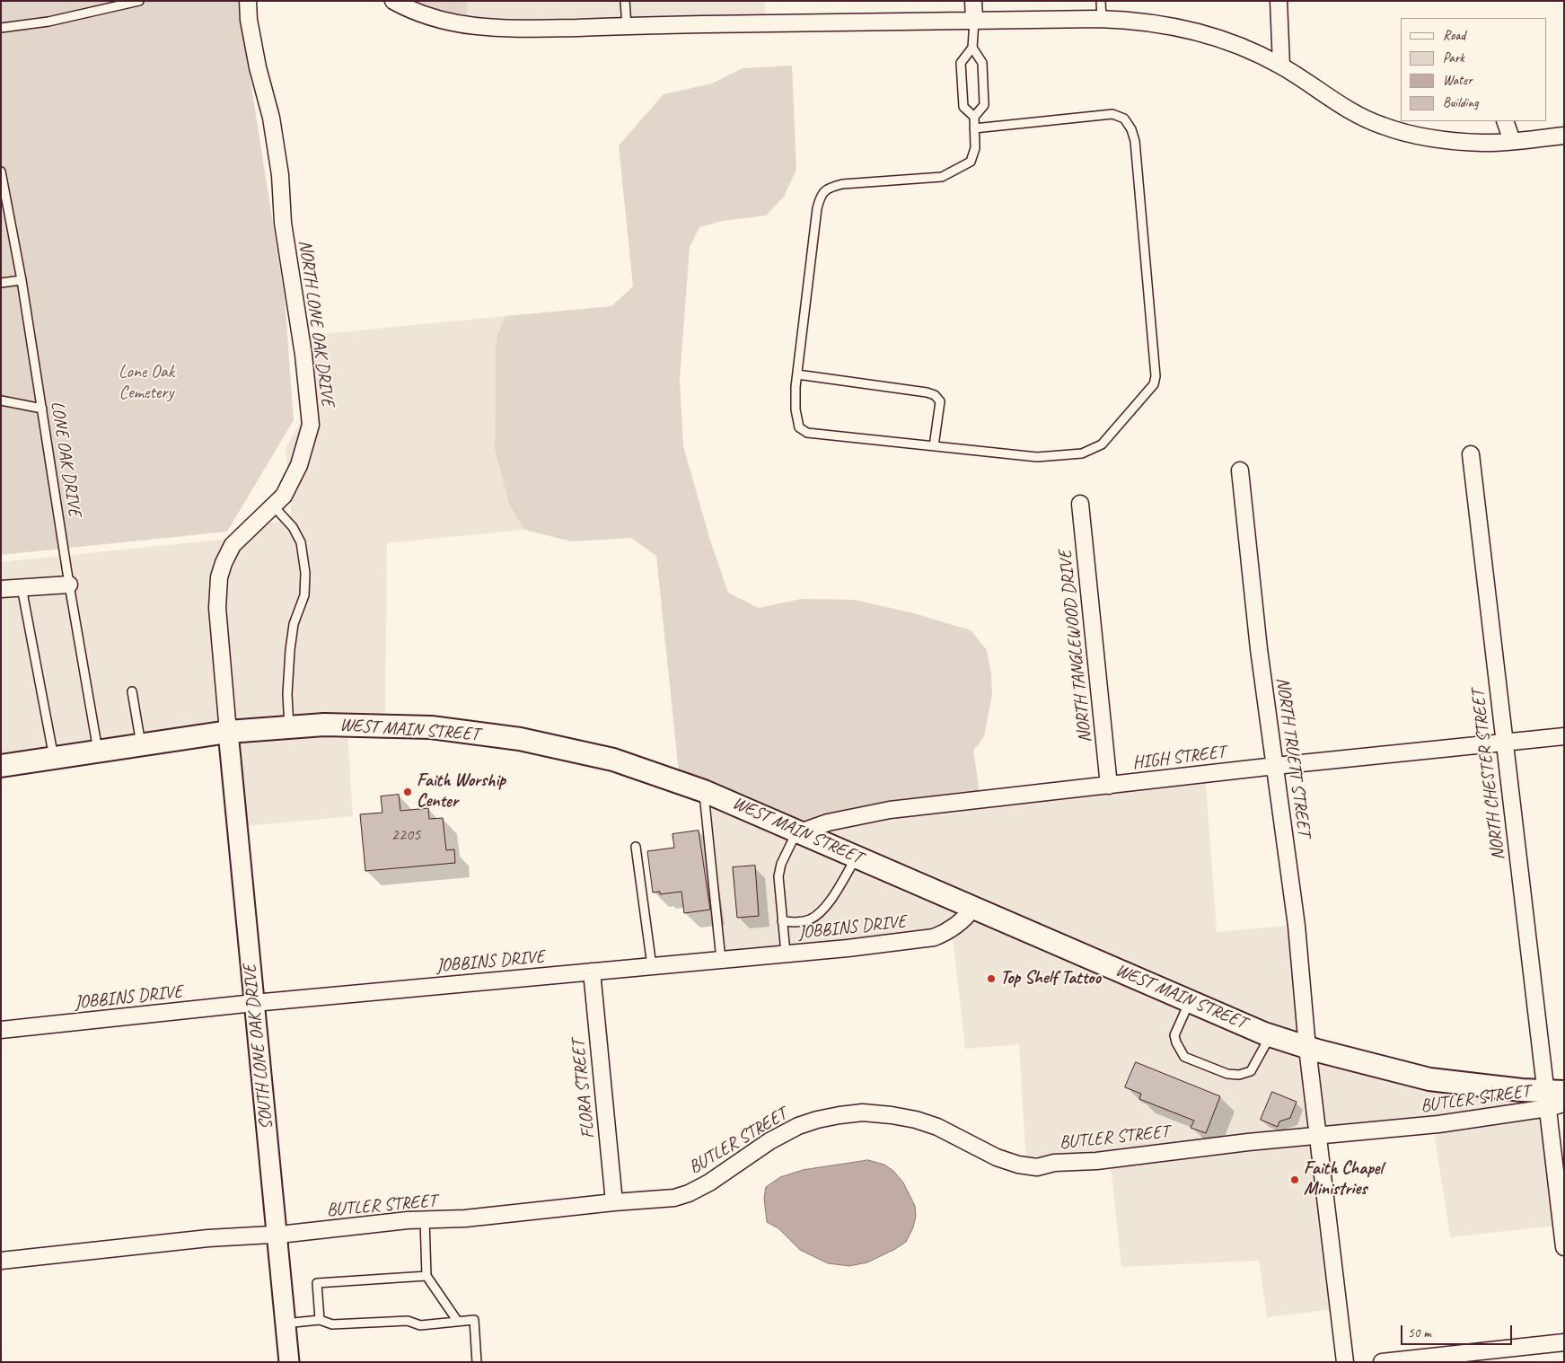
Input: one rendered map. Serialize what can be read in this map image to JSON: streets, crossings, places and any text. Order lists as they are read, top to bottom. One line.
{"streets":{"main road":["WEST MAIN STREET"],"street":["NORTH LONE OAK DRIVE","NORTH TANGLEWOOD DRIVE","NORTH TRUETT STREET","HIGH STREET","NORTH CHESTER STREET","JOBBINS DRIVE","SOUTH LONE OAK DRIVE","FLORA STREET","BUTLER STREET"],"lane":["LONE OAK DRIVE"]},"crossings":[["NORTH LONE OAK DRIVE","WEST MAIN STREET"],["NORTH LONE OAK DRIVE","SOUTH LONE OAK DRIVE"],["LONE OAK DRIVE","WEST MAIN STREET"],["NORTH TANGLEWOOD DRIVE","HIGH STREET"],["WEST MAIN STREET","NORTH TRUETT STREET"],["WEST MAIN STREET","HIGH STREET"],["WEST MAIN STREET","NORTH CHESTER STREET"],["WEST MAIN STREET","JOBBINS DRIVE"],["WEST MAIN STREET","SOUTH LONE OAK DRIVE"],["WEST MAIN STREET","BUTLER STREET"],["NORTH TRUETT STREET","HIGH STREET"],["NORTH TRUETT STREET","BUTLER STREET"],["HIGH STREET","NORTH CHESTER STREET"],["NORTH CHESTER STREET","BUTLER STREET"],["JOBBINS DRIVE","SOUTH LONE OAK DRIVE"],["JOBBINS DRIVE","FLORA STREET"],["SOUTH LONE OAK DRIVE","BUTLER STREET"],["FLORA STREET","BUTLER STREET"]],"parks":["Lone Oak Cemetery"],"places":["Faith Worship Center","Top Shelf Tattoo","Faith Chapel Ministries"],"house_numbers":["2205"],"legend":["Road","Park","Water","Building"],"scale_bar":"50 m"}
